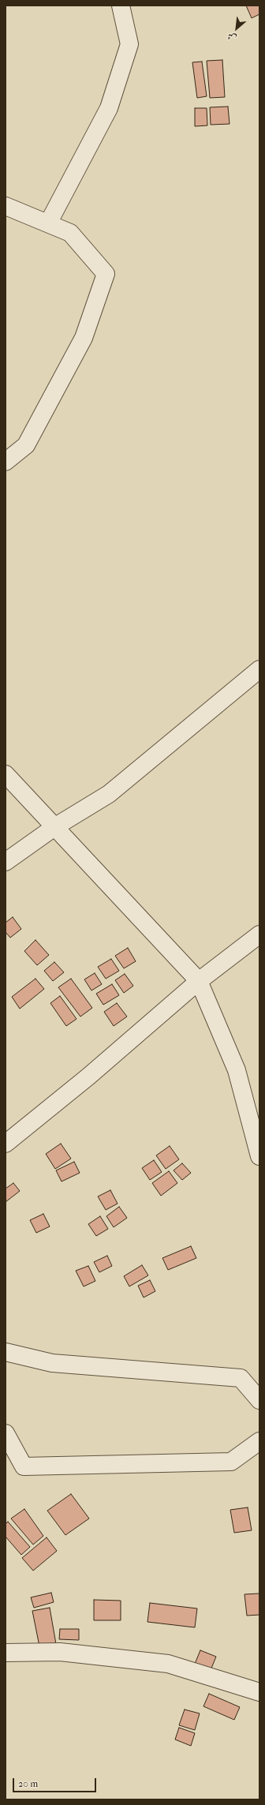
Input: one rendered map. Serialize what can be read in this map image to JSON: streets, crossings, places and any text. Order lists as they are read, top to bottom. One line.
{"scale_bar":"20 m","north":"bottom left"}
